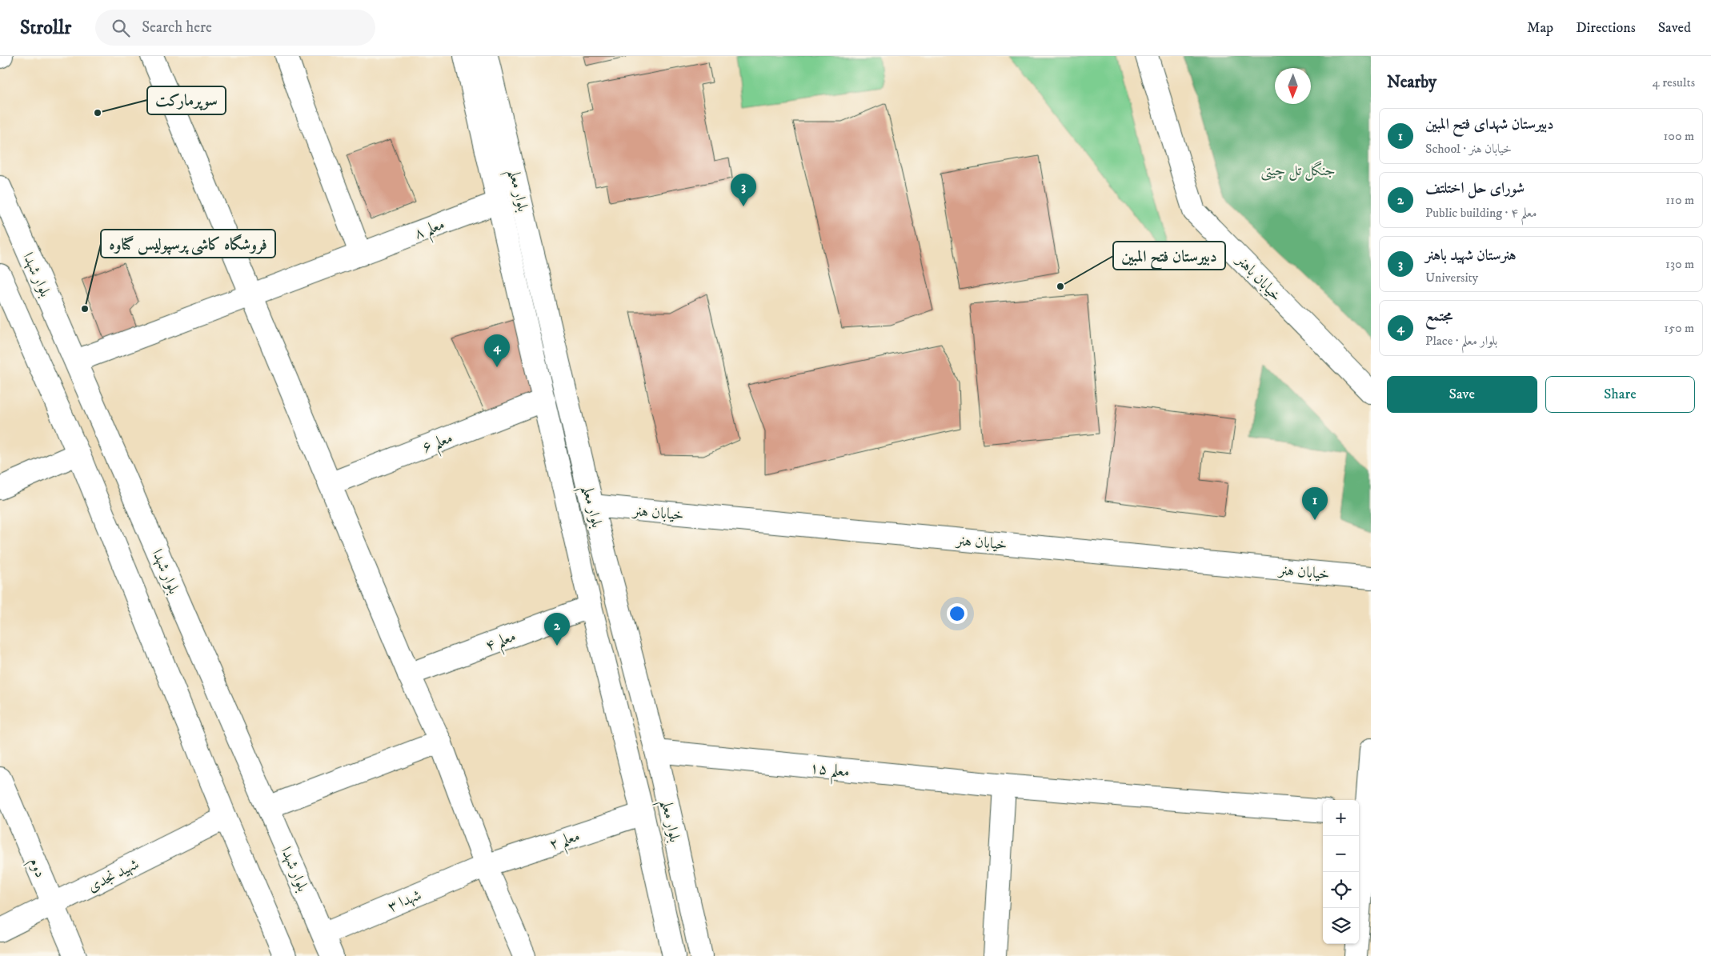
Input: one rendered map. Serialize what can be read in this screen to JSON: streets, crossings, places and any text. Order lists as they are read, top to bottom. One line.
{"streets":{"street":["بلوار معلم","معلم ۸","بلوار شهدا","خیابان باهنر","معلم ۶","خیابان هنر","معلم ۴","معلم ۱۵","معلم ۲","دوم","شهید نجدی","شهدا ۳"]},"crossings":[["بلوار معلم","معلم ۸"],["بلوار معلم","معلم ۶"],["بلوار معلم","خیابان هنر"],["بلوار معلم","معلم ۴"],["بلوار معلم","معلم ۱۵"],["بلوار معلم","معلم ۲"],["معلم ۸","بلوار شهدا"],["بلوار شهدا","شهدا ۳"],["معلم ۲","شهدا ۳"],["دوم","شهید نجدی"]],"parks":["جنگل تل چیتی"],"places":["سوپرمارکت","دبیرستان فتح المبین","فروشگاه کاشی پرسپولیس گناوه"],"north":"bottom","page":{"header":"Strollr","search":"Search here","nav":["Map","Directions","Saved"],"heading":["Nearby","4 results"],"list":[{"mark":"1","name":"دبیرستان شهدای فتح المبین","note":"School · خیابان هنر","value":"100 m"},{"mark":"2","name":"شورای حل اختلتف","note":"Public building · معلم ۴","value":"110 m"},{"mark":"3","name":"هنرستان شهید باهنر","note":"University","value":"130 m"},{"mark":"4","name":"مجتمع","note":"Place · بلوار معلم","value":"150 m"}],"pins":["3","4","1","2"],"buttons":["Save","Share"],"map_buttons":["+","−"]}}
